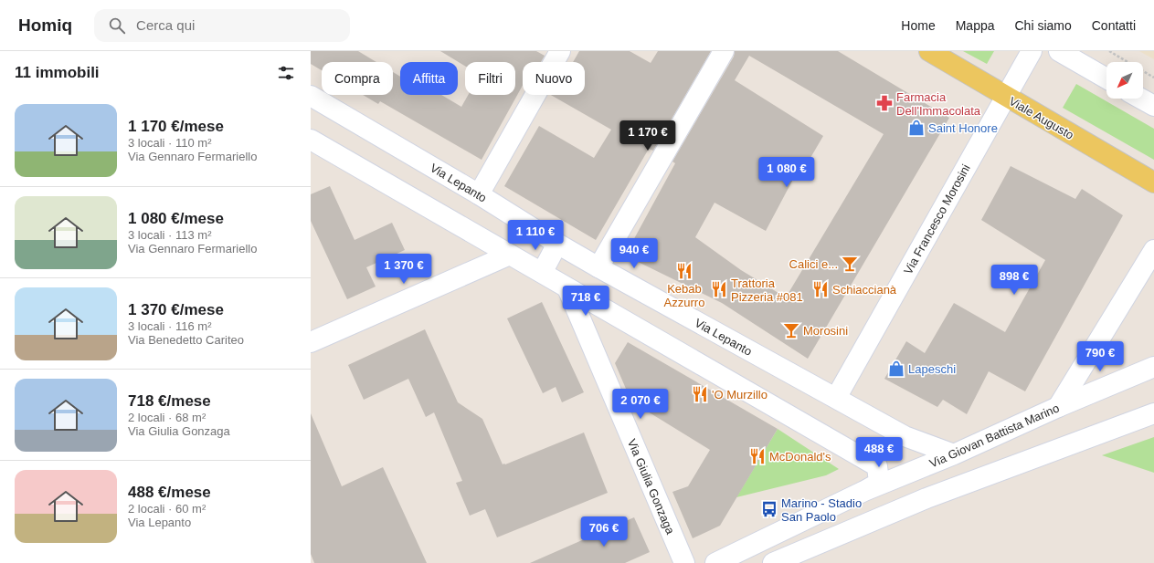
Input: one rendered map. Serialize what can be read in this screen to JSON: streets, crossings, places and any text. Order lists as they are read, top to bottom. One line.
{"streets":{"main road":["Viale Augusto"],"street":["Via Lepanto","Via Francesco Morosini","Via Giovan Battista Marino","Via Giulia Gonzaga"]},"crossings":[["Viale Augusto","Via Francesco Morosini"],["Via Lepanto","Via Francesco Morosini"],["Via Lepanto","Via Giovan Battista Marino"]],"places":{"pharmacy":["Farmacia Dell'Immacolata"],"shop":["Saint Honore","Lapeschi"],"bar":["Calici e...","Morosini"],"restaurant":["Kebab Azzurro","Trattoria Pizzeria #081","Schiaccianà","'O Murzillo","McDonald's"],"bus stop":["Marino - Stadio San Paolo"]},"north":"bottom left","page":{"header":"Homiq","search":"Cerca qui","nav":["Home","Mappa","Chi siamo","Contatti"],"heading":"11 immobili","chip":["Compra","Affitta","Filtri","Nuovo"],"list":[{"name":"1 170 €/mese","note":"3 locali · 110 m² · Via Gennaro Fermariello"},{"name":"1 080 €/mese","note":"3 locali · 113 m² · Via Gennaro Fermariello"},{"name":"1 370 €/mese","note":"3 locali · 116 m² · Via Benedetto Cariteo"},{"name":"718 €/mese","note":"2 locali · 68 m² · Via Giulia Gonzaga"},{"name":"488 €/mese","note":"2 locali · 60 m² · Via Lepanto"}],"price":["1 170 €","1 080 €","1 110 €","940 €","1 370 €","898 €","718 €","790 €","2 070 €","488 €","706 €"]}}
